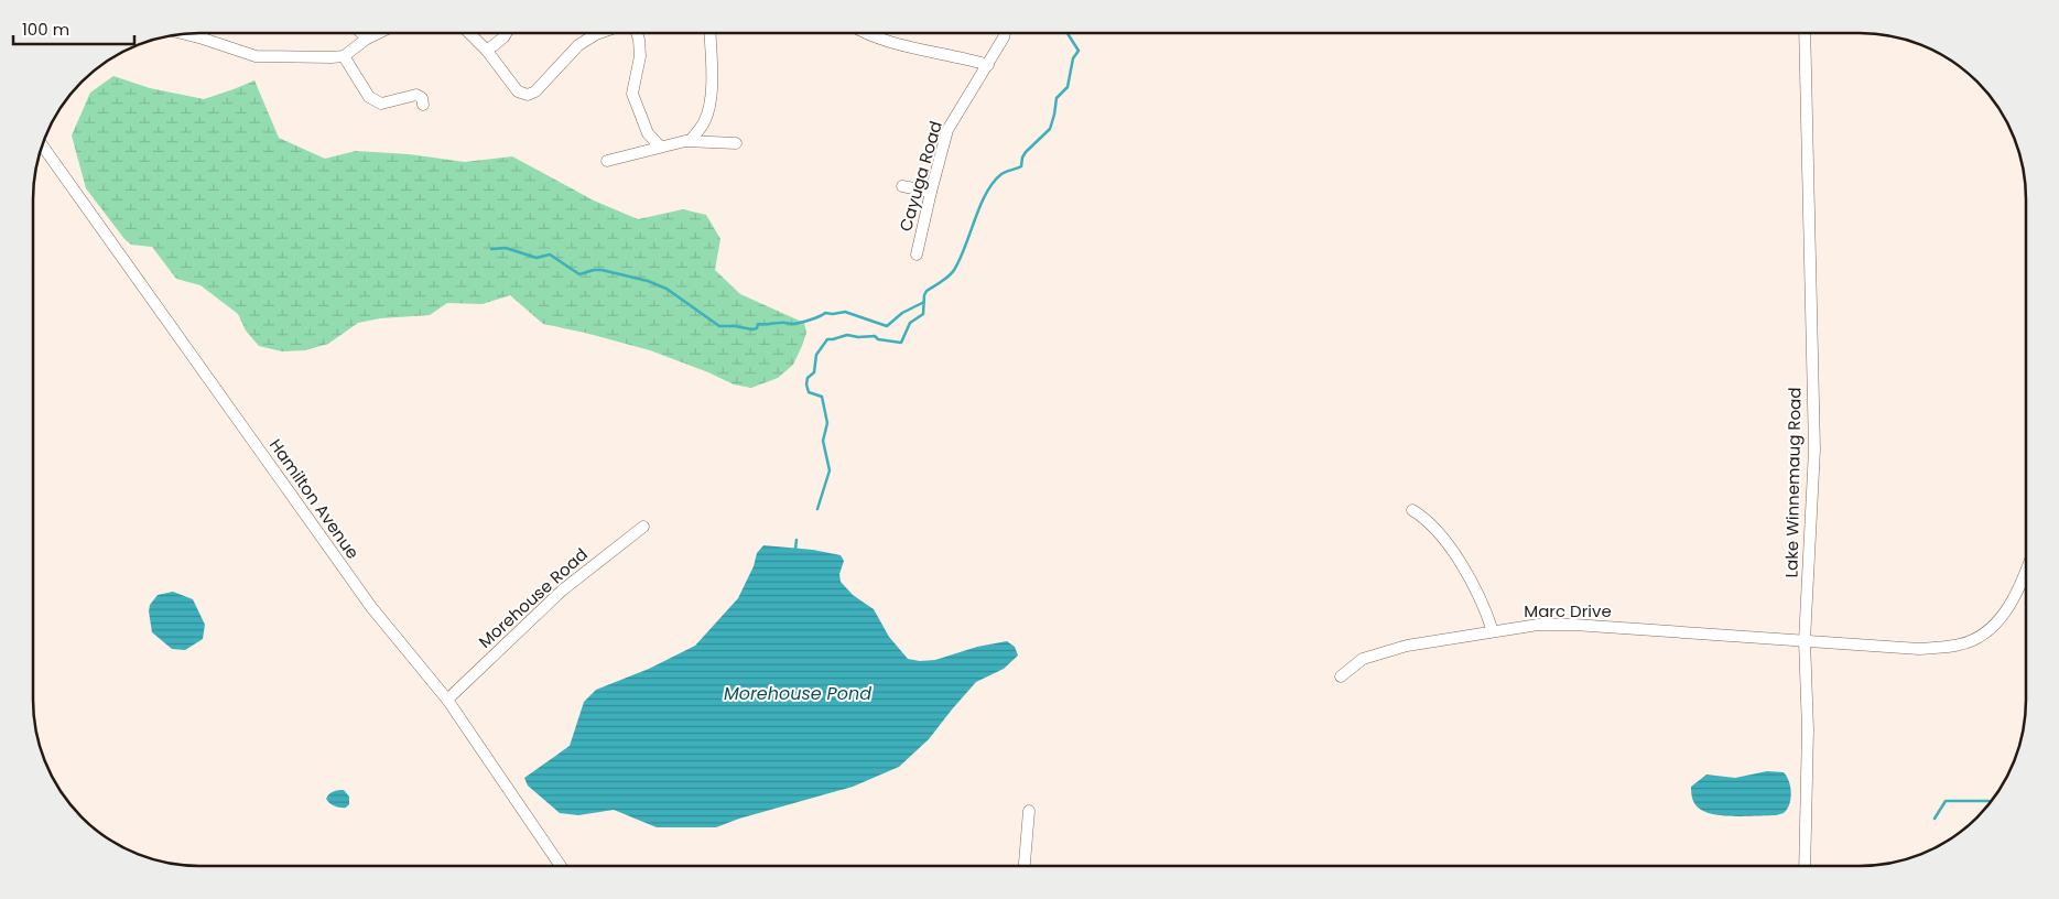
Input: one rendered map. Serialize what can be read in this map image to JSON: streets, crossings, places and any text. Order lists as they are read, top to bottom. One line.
{"streets":{"street":["Cayuga Road","Lake Winnemaug Road","Hamilton Avenue","Morehouse Road","Marc Drive"]},"crossings":[["Lake Winnemaug Road","Marc Drive"],["Hamilton Avenue","Morehouse Road"]],"water":["Morehouse Pond"],"scale_bar":"100 m"}
